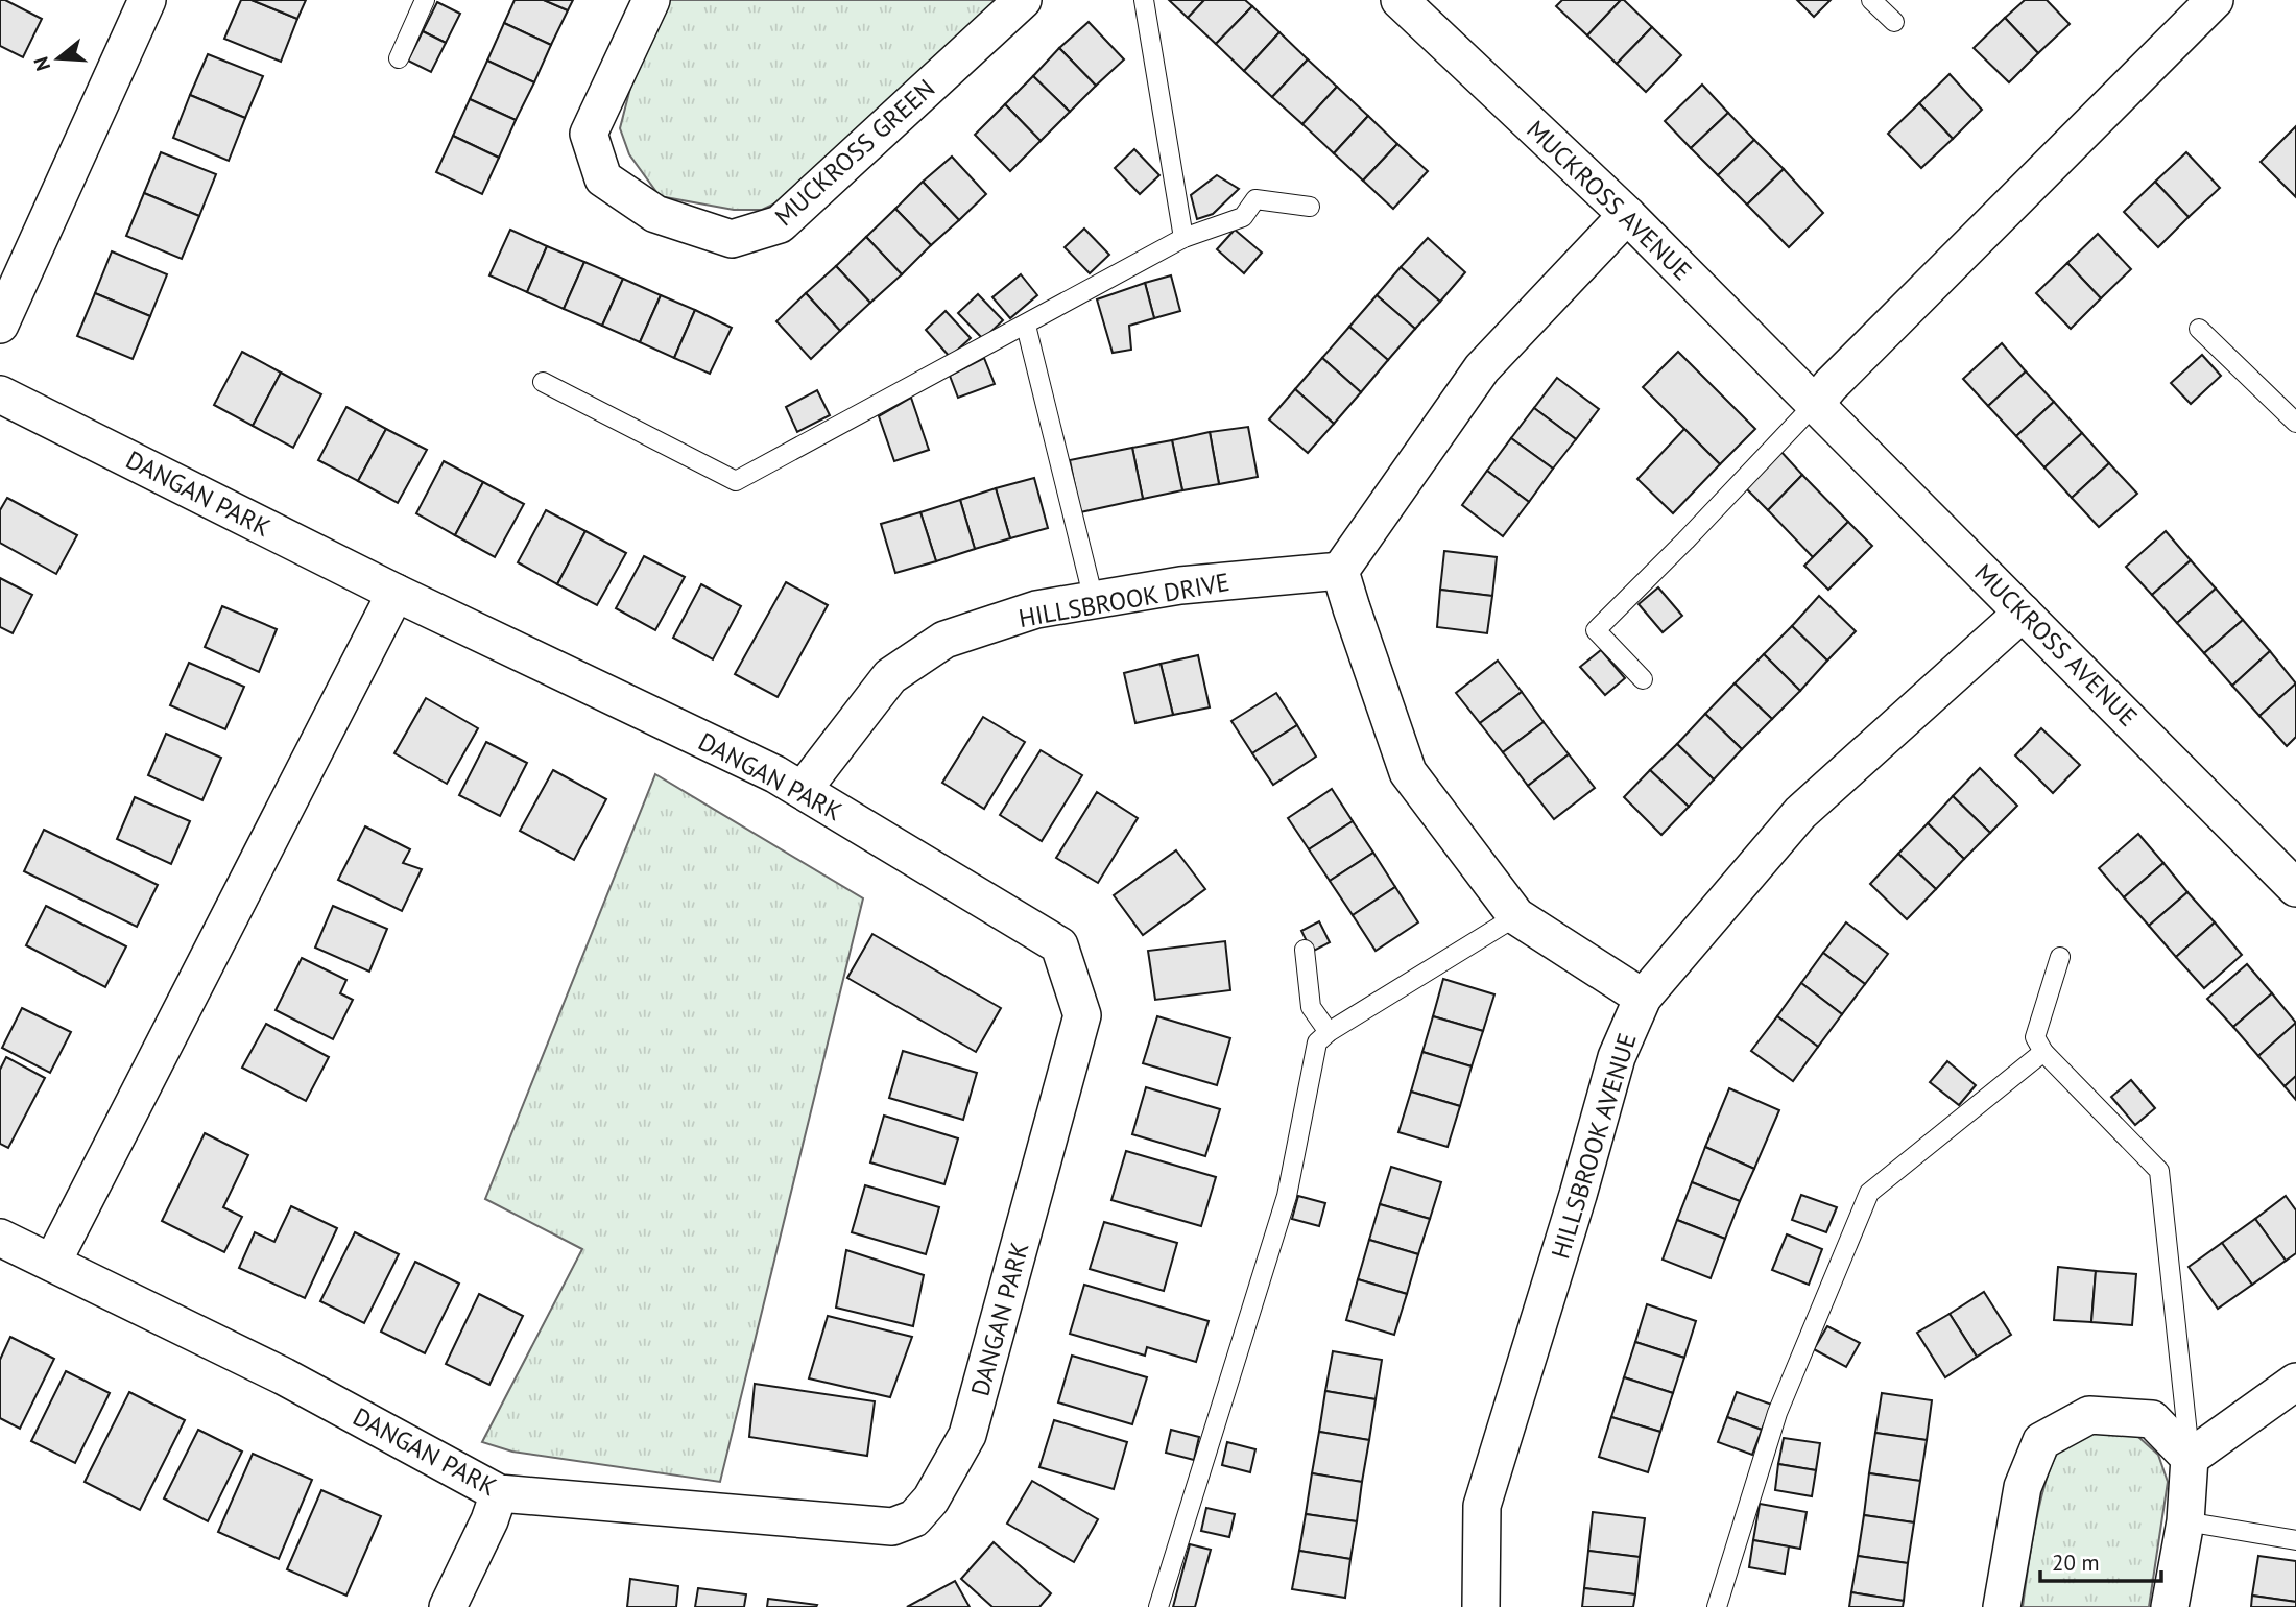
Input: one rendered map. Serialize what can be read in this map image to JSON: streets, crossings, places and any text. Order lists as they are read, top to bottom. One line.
{"streets":{"street":["MUCKROSS GREEN","MUCKROSS AVENUE","DANGAN PARK","HILLSBROOK DRIVE","HILLSBROOK AVENUE"]},"crossings":[["MUCKROSS AVENUE","HILLSBROOK AVENUE"],["DANGAN PARK","HILLSBROOK DRIVE"]],"scale_bar":"20 m","north":"left"}
